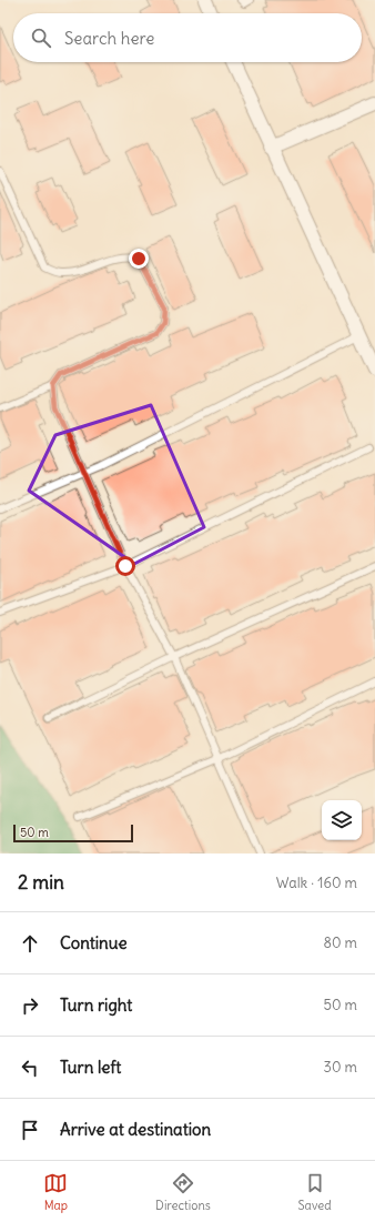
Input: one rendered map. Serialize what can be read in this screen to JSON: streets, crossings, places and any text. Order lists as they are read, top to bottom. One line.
{"scale_bar":"50 m","page":{"search":"Search here","scale":"50 m","heading":["2 min","Walk · 160 m"],"list":[["Continue","80 m"],["Turn right","50 m"],["Turn left","30 m"],"Arrive at destination"],"nav":["Map","Directions","Saved"]}}
